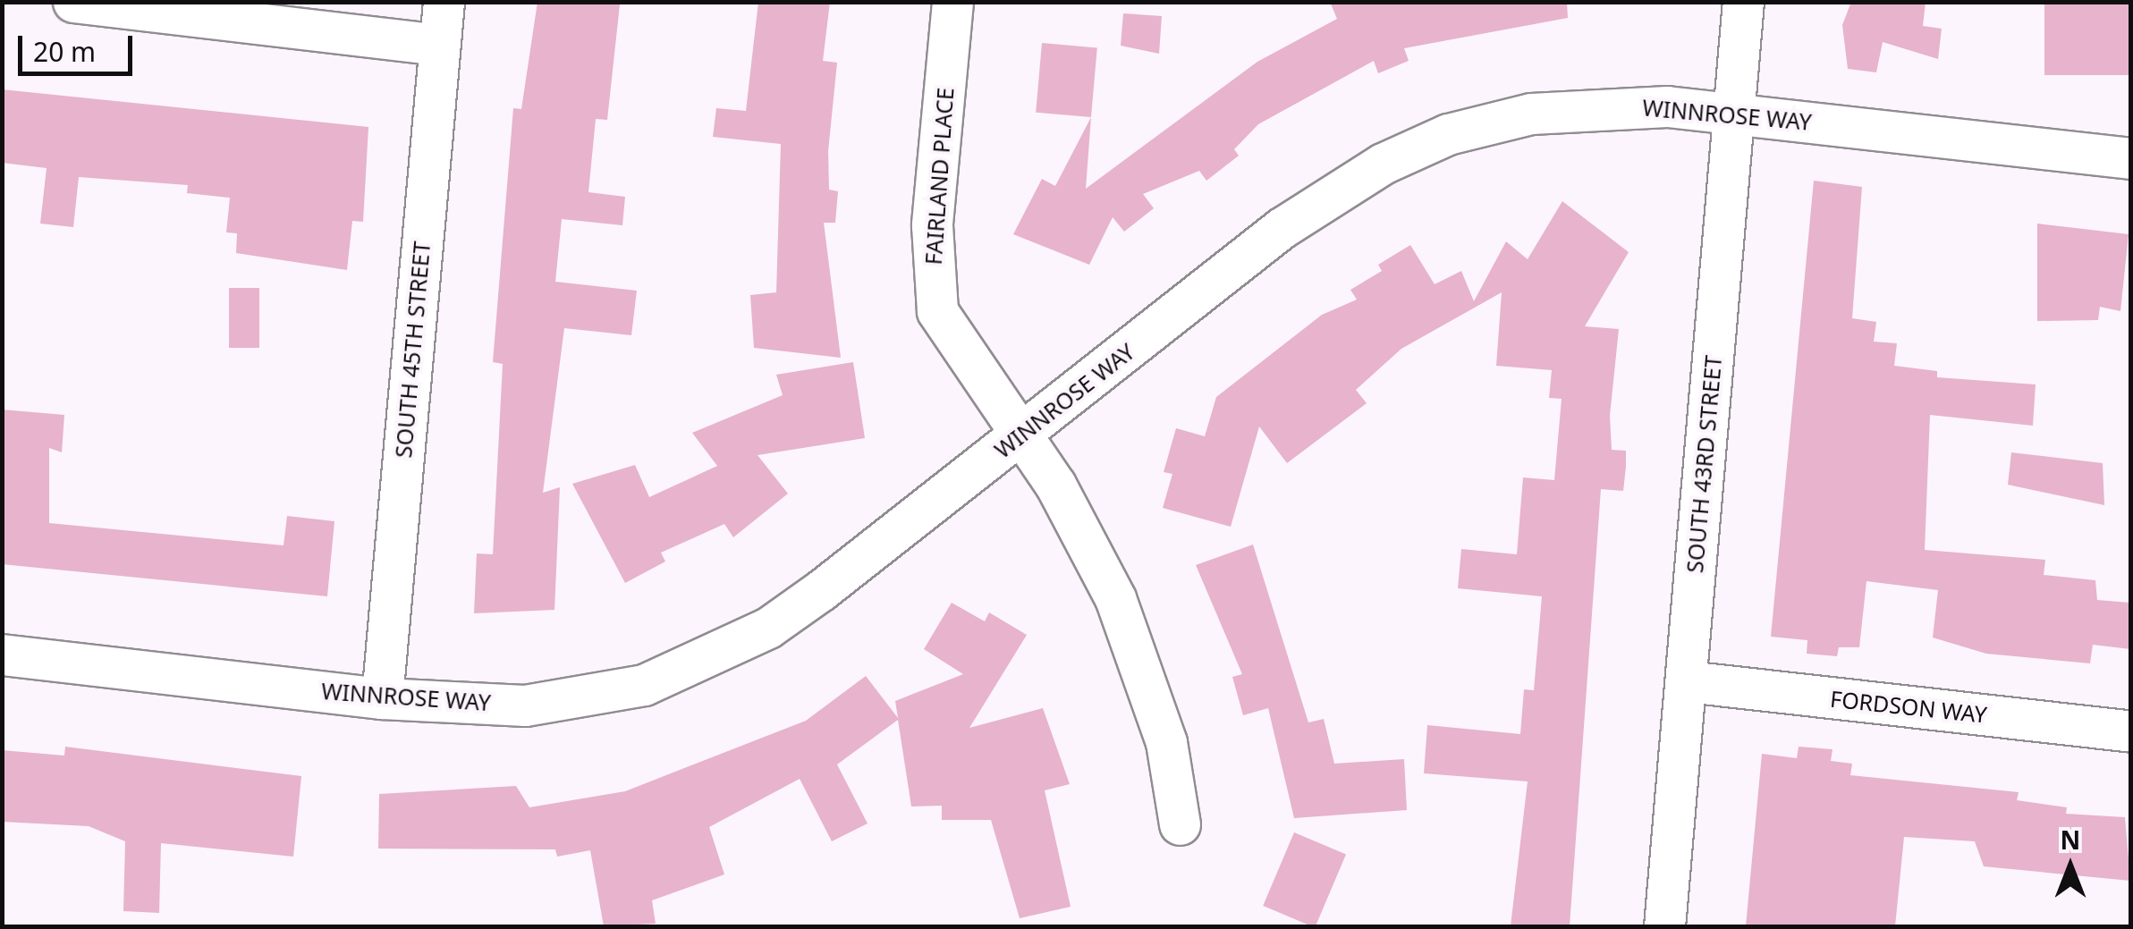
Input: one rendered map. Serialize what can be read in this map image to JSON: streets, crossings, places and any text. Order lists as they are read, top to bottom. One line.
{"streets":{"street":["WINNROSE WAY","FAIRLAND PLACE","SOUTH 45TH STREET","SOUTH 43RD STREET","FORDSON WAY"]},"crossings":[["WINNROSE WAY","FAIRLAND PLACE"],["WINNROSE WAY","SOUTH 45TH STREET"],["WINNROSE WAY","SOUTH 43RD STREET"],["SOUTH 43RD STREET","FORDSON WAY"]],"scale_bar":"20 m","north":"top"}
